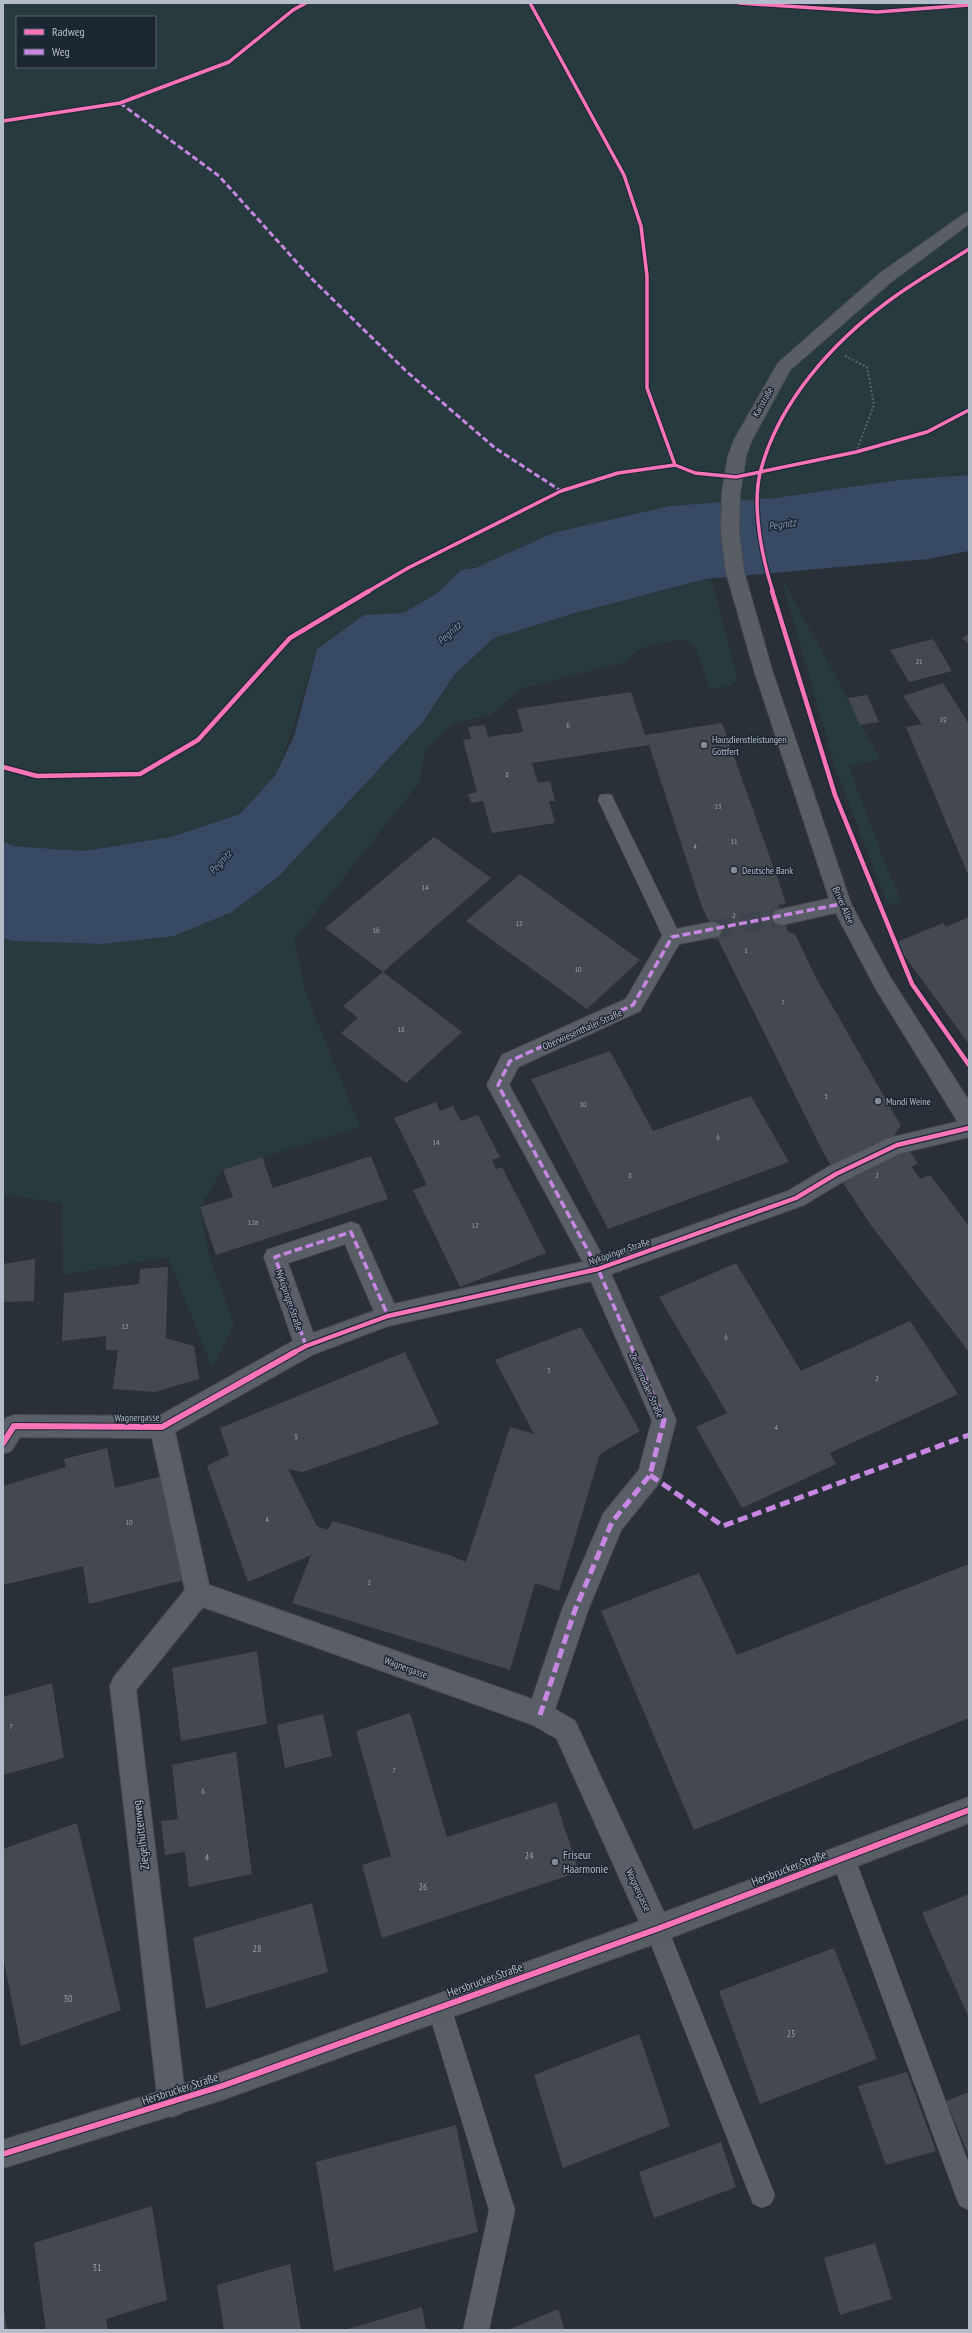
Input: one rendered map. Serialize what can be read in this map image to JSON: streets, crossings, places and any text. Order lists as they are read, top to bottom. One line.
{"streets":{"main road":["Karlstraße","Briver Allee","Hersbrucker Straße"],"street":["Oberwiesenthaler Straße","Nyköpinger Straße","Zeulenrodaer Straße","Wagnergasse","Ziegelhüttenweg"]},"crossings":[["Karlstraße","Briver Allee"],["Oberwiesenthaler Straße","Zeulenrodaer Straße"],["Nyköpinger Straße","Zeulenrodaer Straße"],["Nyköpinger Straße","Wagnergasse"],["Zeulenrodaer Straße","Wagnergasse"],["Wagnergasse","Ziegelhüttenweg"],["Wagnergasse","Hersbrucker Straße"],["Ziegelhüttenweg","Hersbrucker Straße"]],"water":["Pegnitz"],"places":["Hausdienstleistungen Göttfert","Deutsche Bank","Mundi Weine","Friseur Haarmonie"],"house_numbers":["21","19","6","8","13","11","4","14","2","12","16","1","10","7","18","5","10","6","14","8","2","12a","12","12","6","5","2","4","9","4","10","2","7","7","6","24","4","26","28","30","25","31"],"legend":["Radweg","Weg"]}
